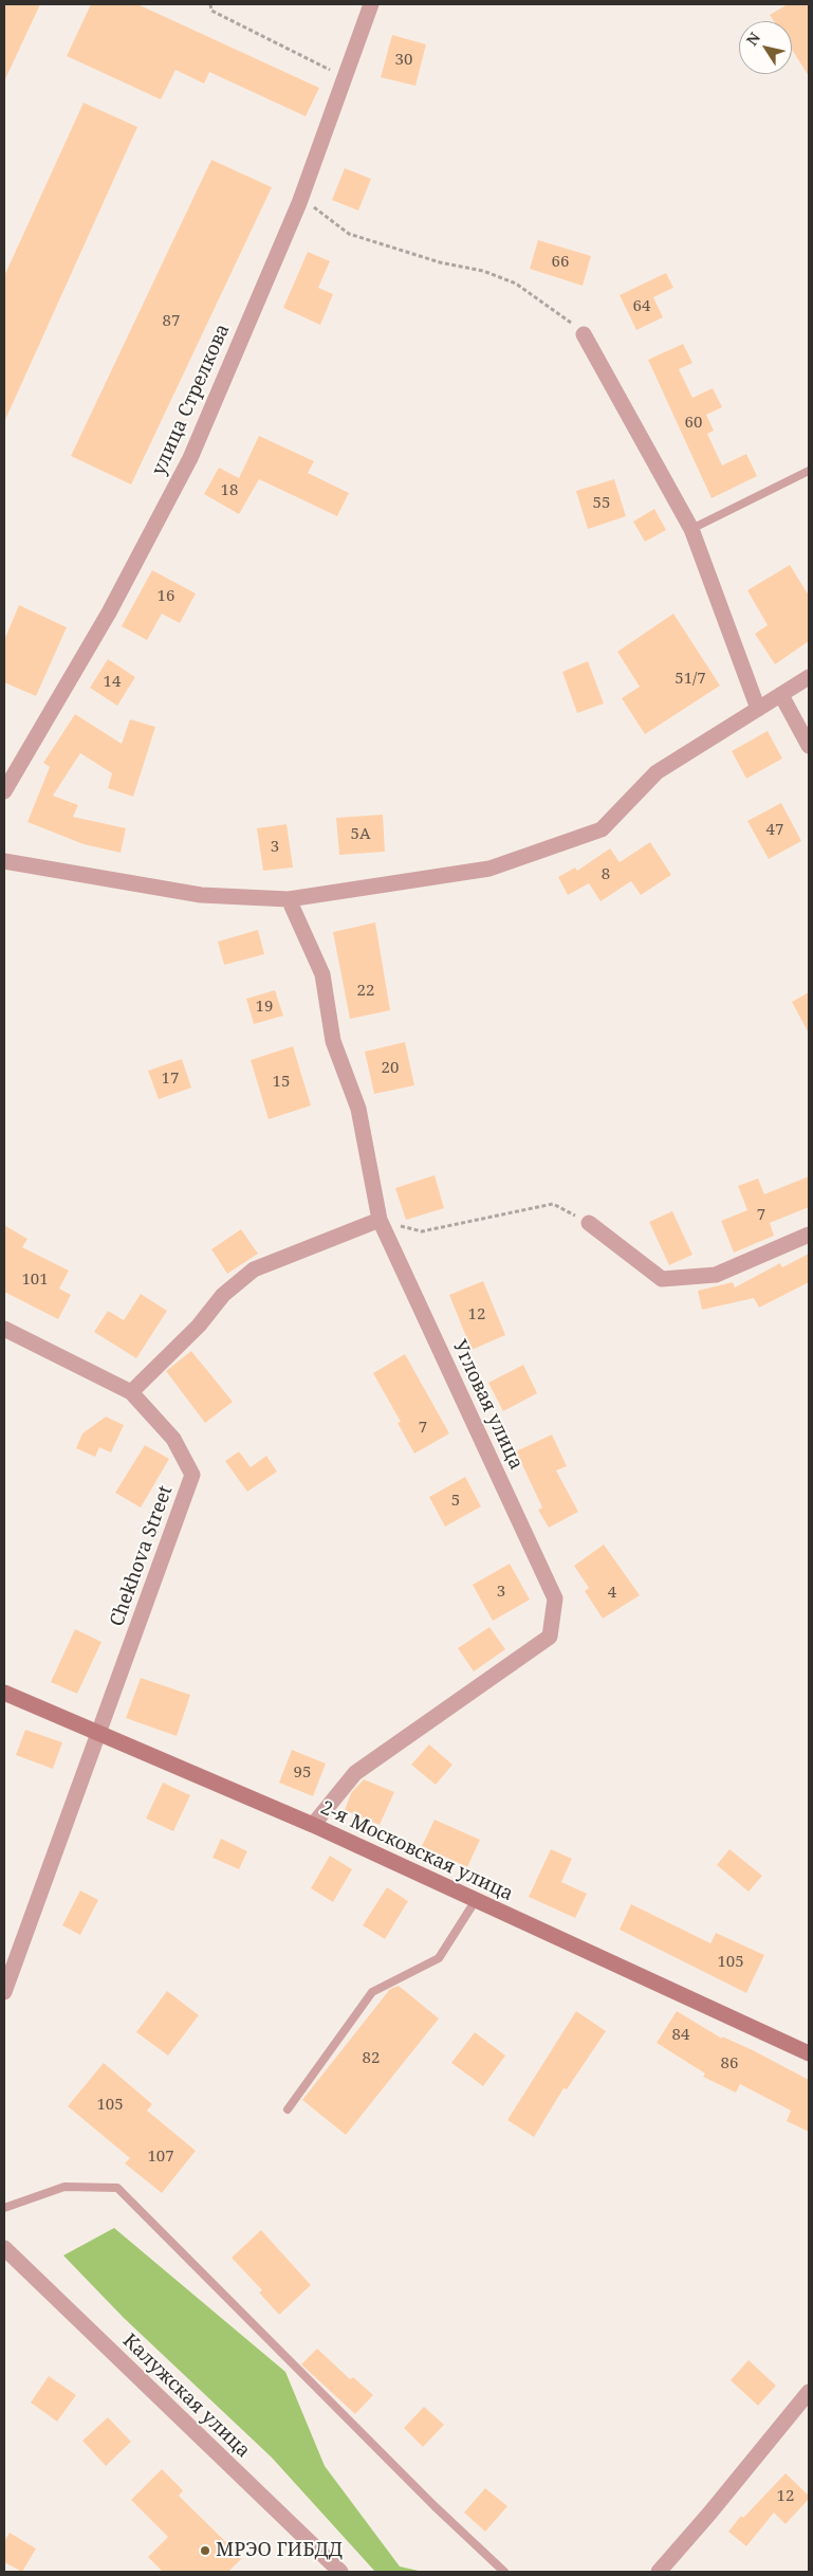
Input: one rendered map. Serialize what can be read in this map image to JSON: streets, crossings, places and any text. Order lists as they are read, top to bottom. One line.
{"streets":{"street":["улица Стрелкова","Угловая улица","Chekhova Street","2-я Московская улица","Калужская улица"]},"crossings":[["Угловая улица","2-я Московская улица"],["Chekhova Street","2-я Московская улица"]],"places":["МРЭО ГИБДД"],"house_numbers":["30","66","64","87","60","18","55","16","51/7","14","47","5А","3","8","22","19","20","17","15","7","101","12","7","5","3","4","95","105","84","82","86","105","107","12"],"north":"top left"}
